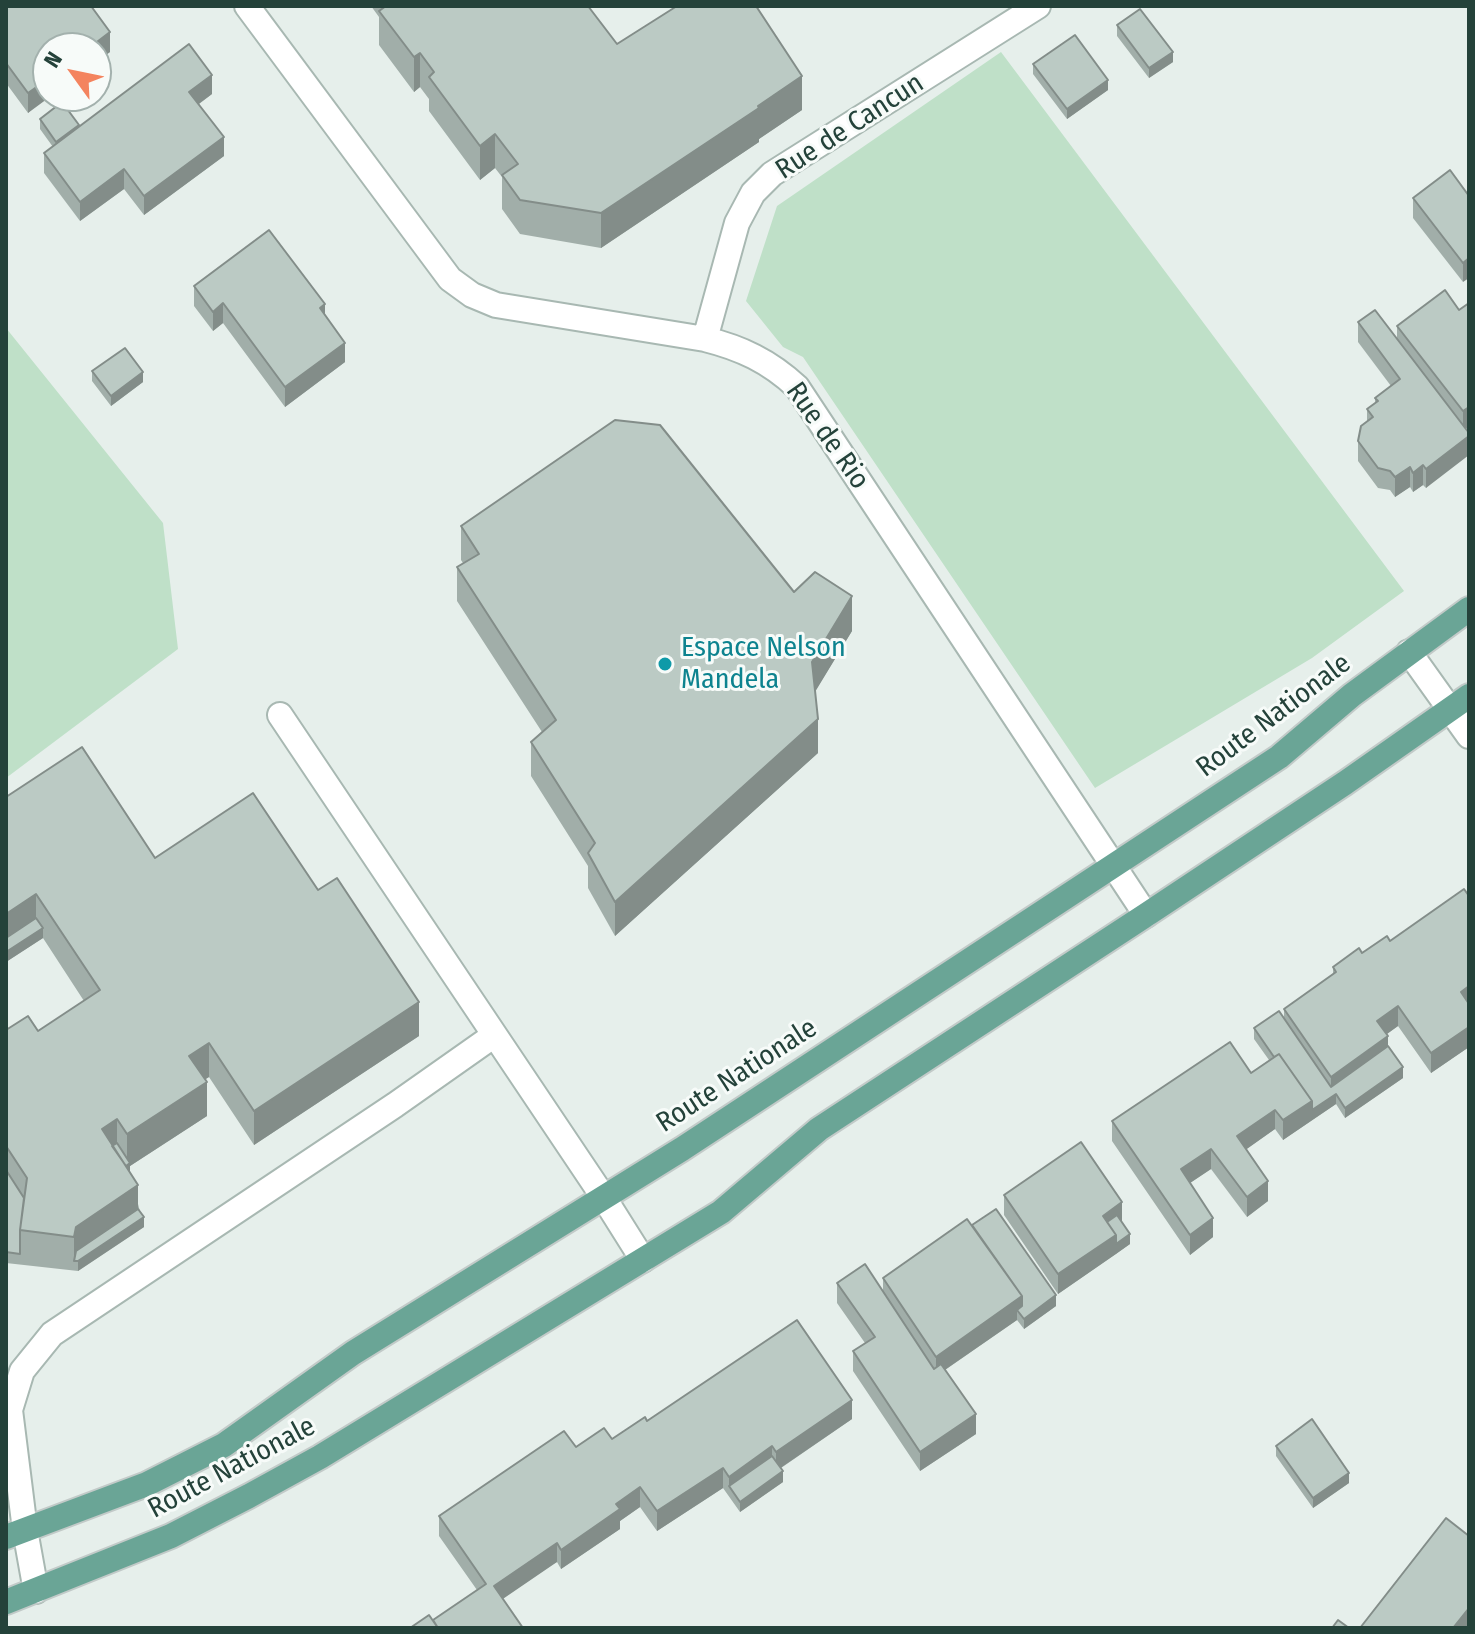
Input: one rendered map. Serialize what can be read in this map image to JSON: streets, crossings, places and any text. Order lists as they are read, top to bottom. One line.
{"streets":{"main road":["Route Nationale"],"street":["Rue de Cancun","Rue de Rio"]},"crossings":[["Rue de Cancun","Rue de Rio"],["Rue de Rio","Route Nationale"]],"places":["Espace Nelson Mandela"],"north":"top left"}
